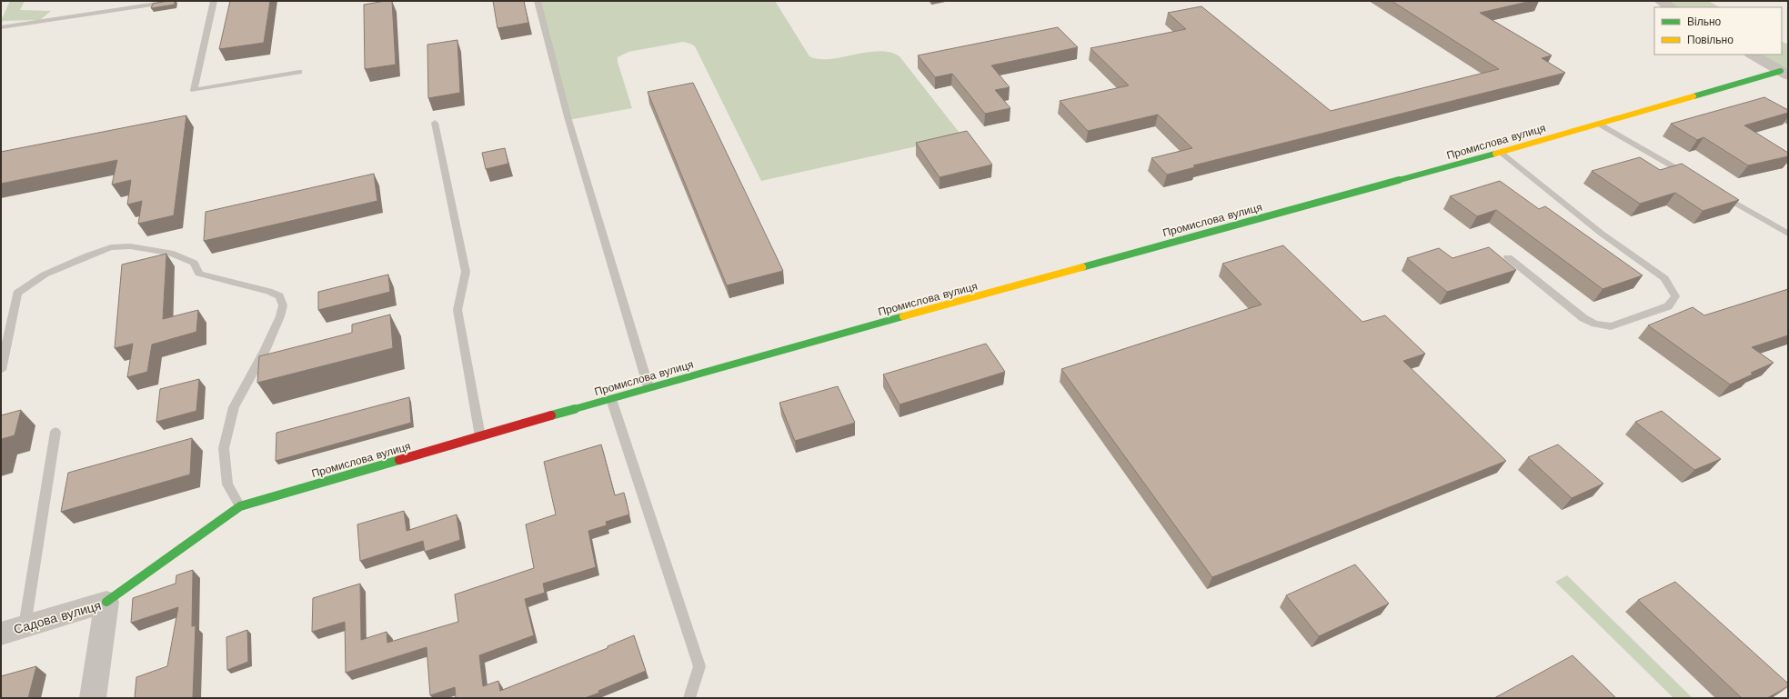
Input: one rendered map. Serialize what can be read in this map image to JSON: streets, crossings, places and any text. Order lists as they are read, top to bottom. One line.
{"streets":{"street":["Промислова вулиця","Садова вулиця"]},"crossings":[["Промислова вулиця","Садова вулиця"]],"legend":["Вільно","Повільно"]}
